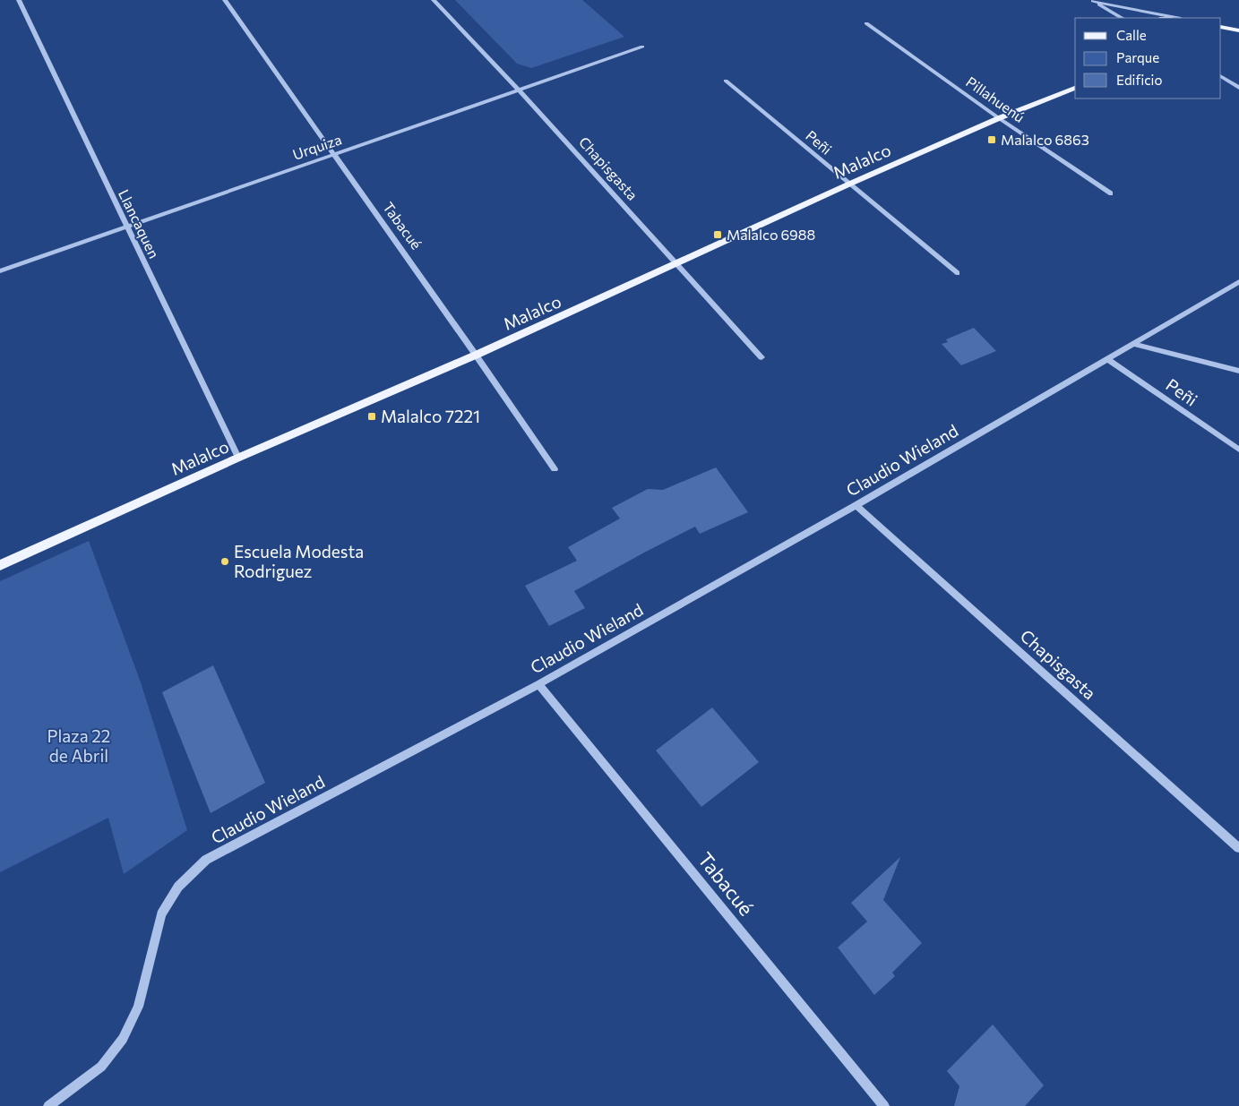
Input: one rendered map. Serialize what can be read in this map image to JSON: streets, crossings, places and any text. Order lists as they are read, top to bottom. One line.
{"streets":{"main road":["Malalco"],"street":["Pillahuenú","Peñi","Urquiza","Chapisgasta","Llancaquen","Tabacué","Claudio Wieland"]},"crossings":[["Pillahuenú","Malalco"],["Peñi","Malalco"],["Peñi","Claudio Wieland"],["Urquiza","Chapisgasta"],["Urquiza","Llancaquen"],["Urquiza","Tabacué"],["Malalco","Chapisgasta"],["Malalco","Llancaquen"],["Malalco","Tabacué"],["Chapisgasta","Claudio Wieland"],["Tabacué","Claudio Wieland"]],"parks":["Plaza 22 de Abril"],"places":{"transit":["Malalco 6863","Malalco 6988","Malalco 7221"],"other":["Escuela Modesta Rodriguez"]},"legend":["Calle","Parque","Edificio"]}
